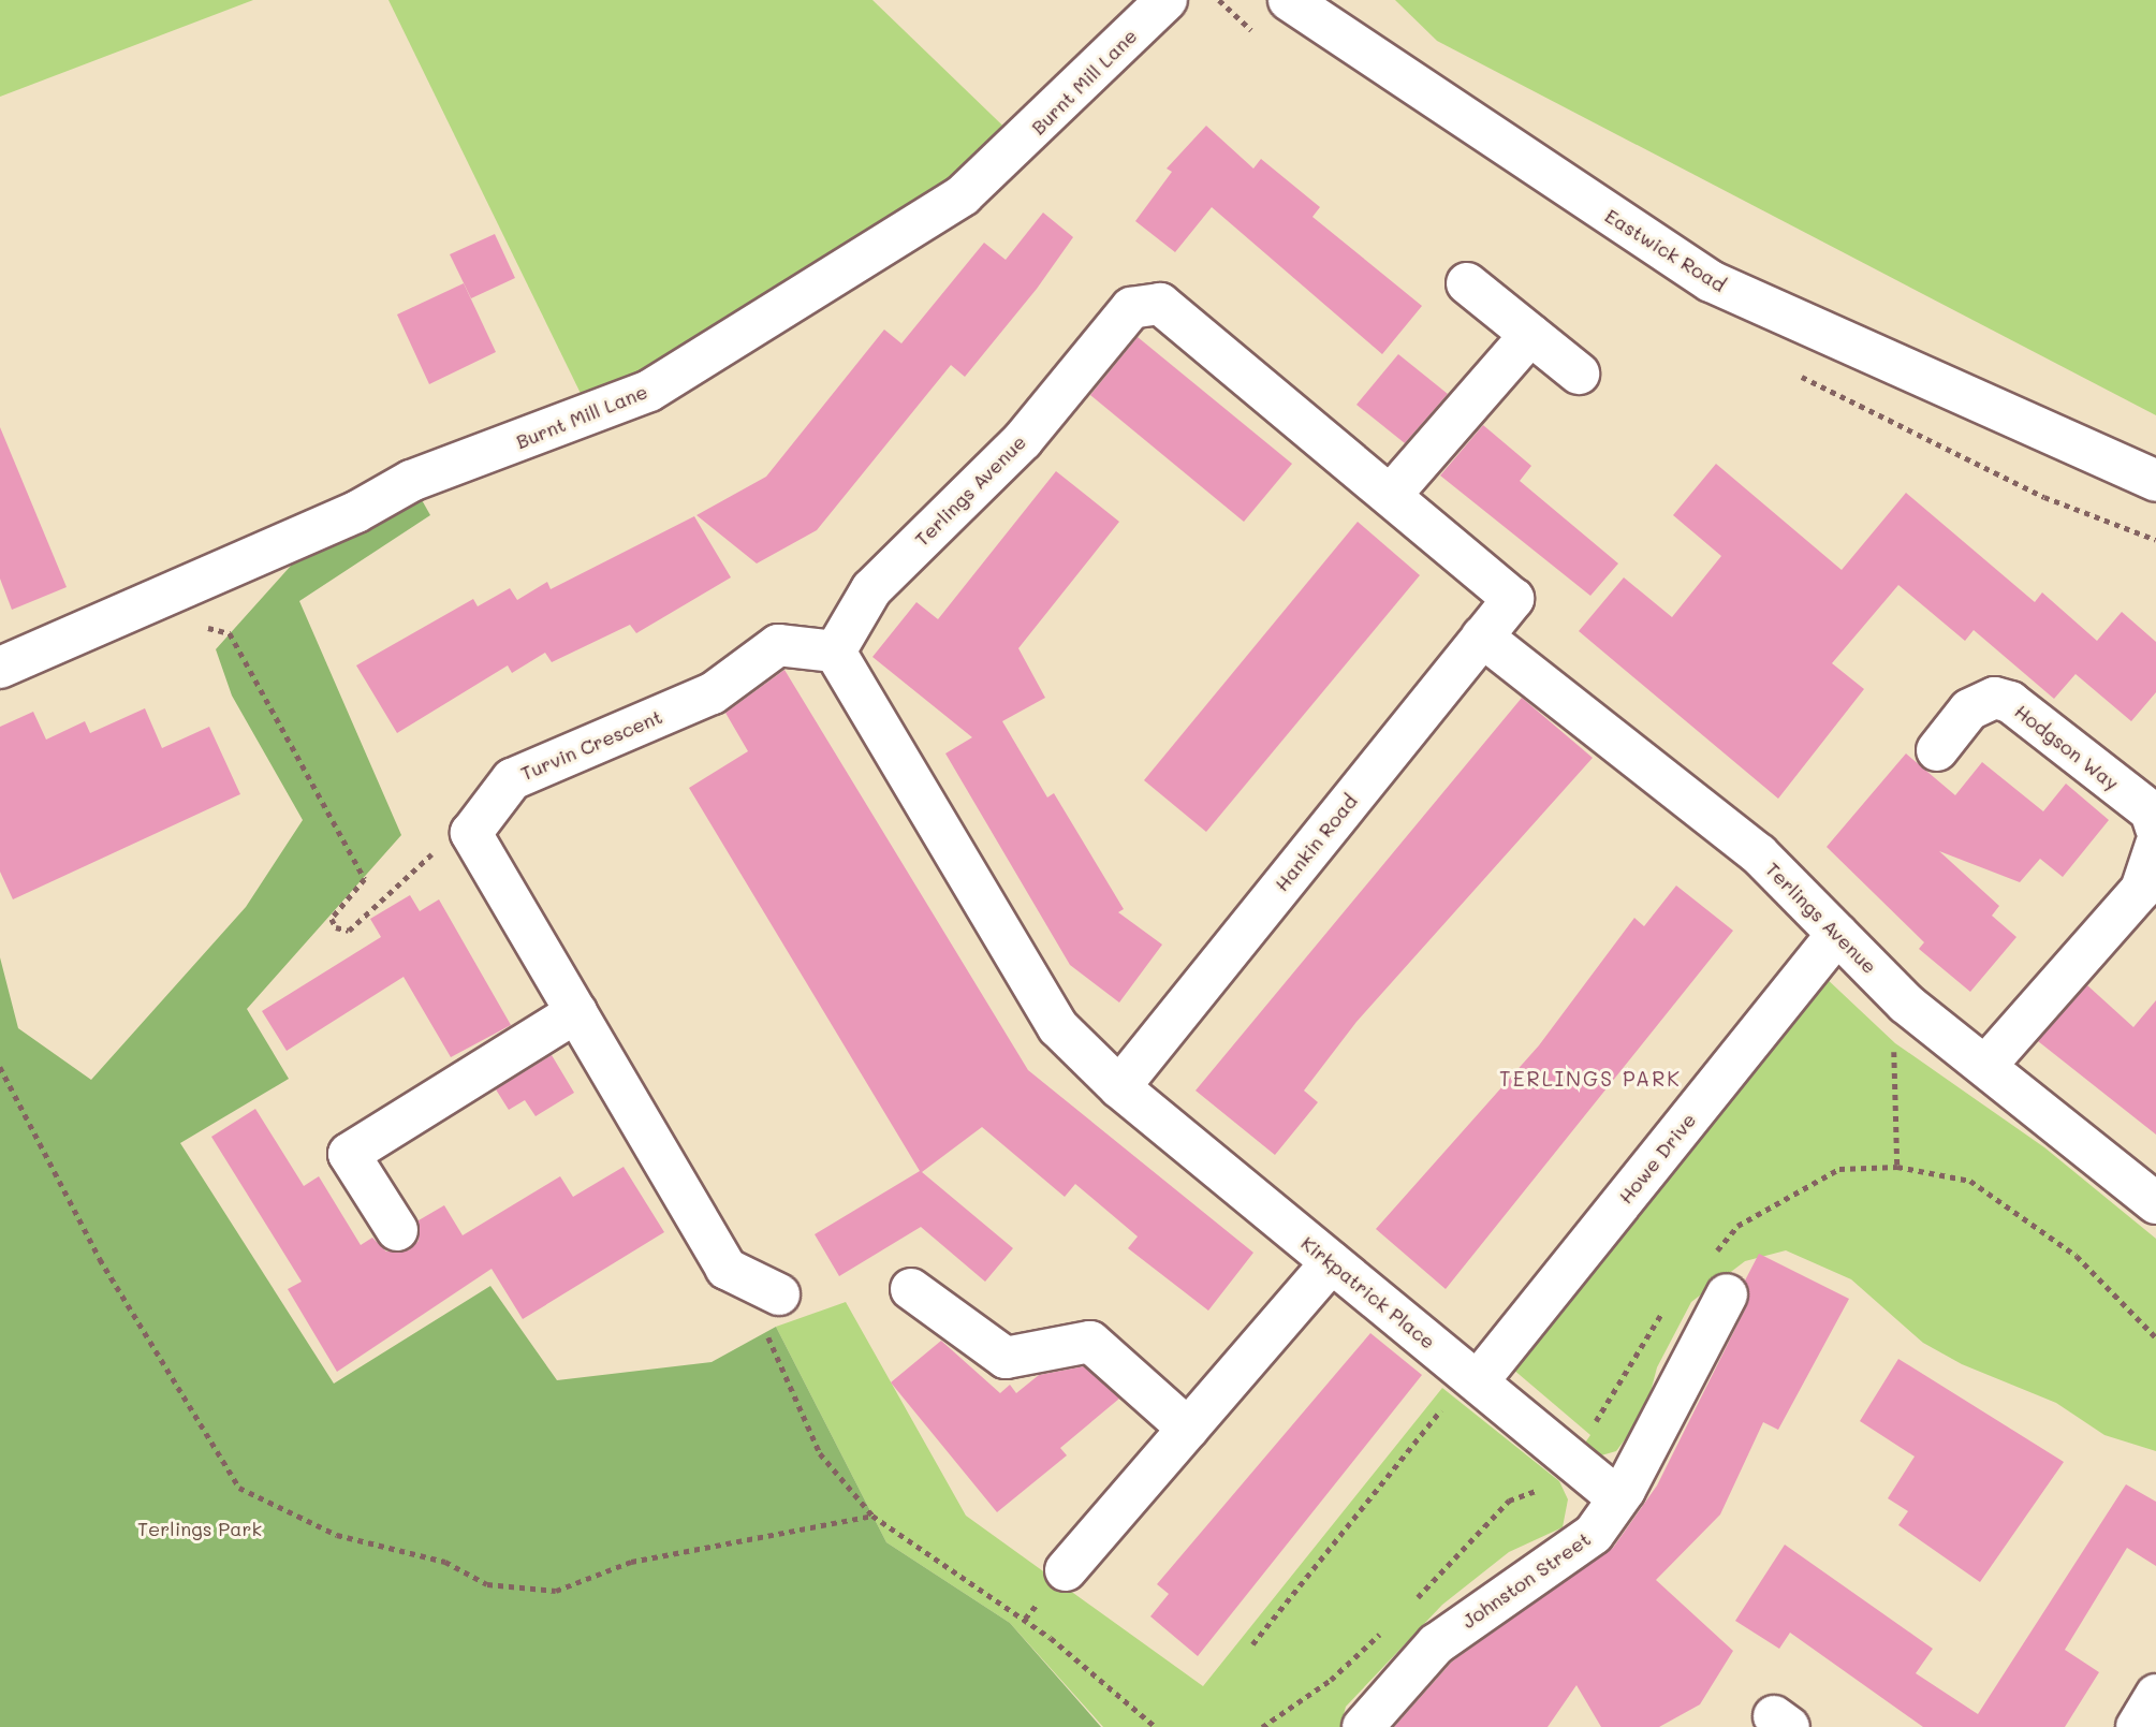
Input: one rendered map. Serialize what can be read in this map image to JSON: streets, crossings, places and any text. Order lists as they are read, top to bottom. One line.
{"streets":{"street":["Burnt Mill Lane","Eastwick Road","Terlings Avenue","Turvin Crescent","Hodgson Way","Hankin Road","Howe Drive","Kirkpatrick Place","Johnston Street"]},"crossings":[["Terlings Avenue","Turvin Crescent"],["Terlings Avenue","Hankin Road"],["Terlings Avenue","Howe Drive"],["Hankin Road","Kirkpatrick Place"],["Howe Drive","Kirkpatrick Place"],["Kirkpatrick Place","Johnston Street"]],"districts":["TERLINGS PARK"],"parks":["Terlings Park"]}
